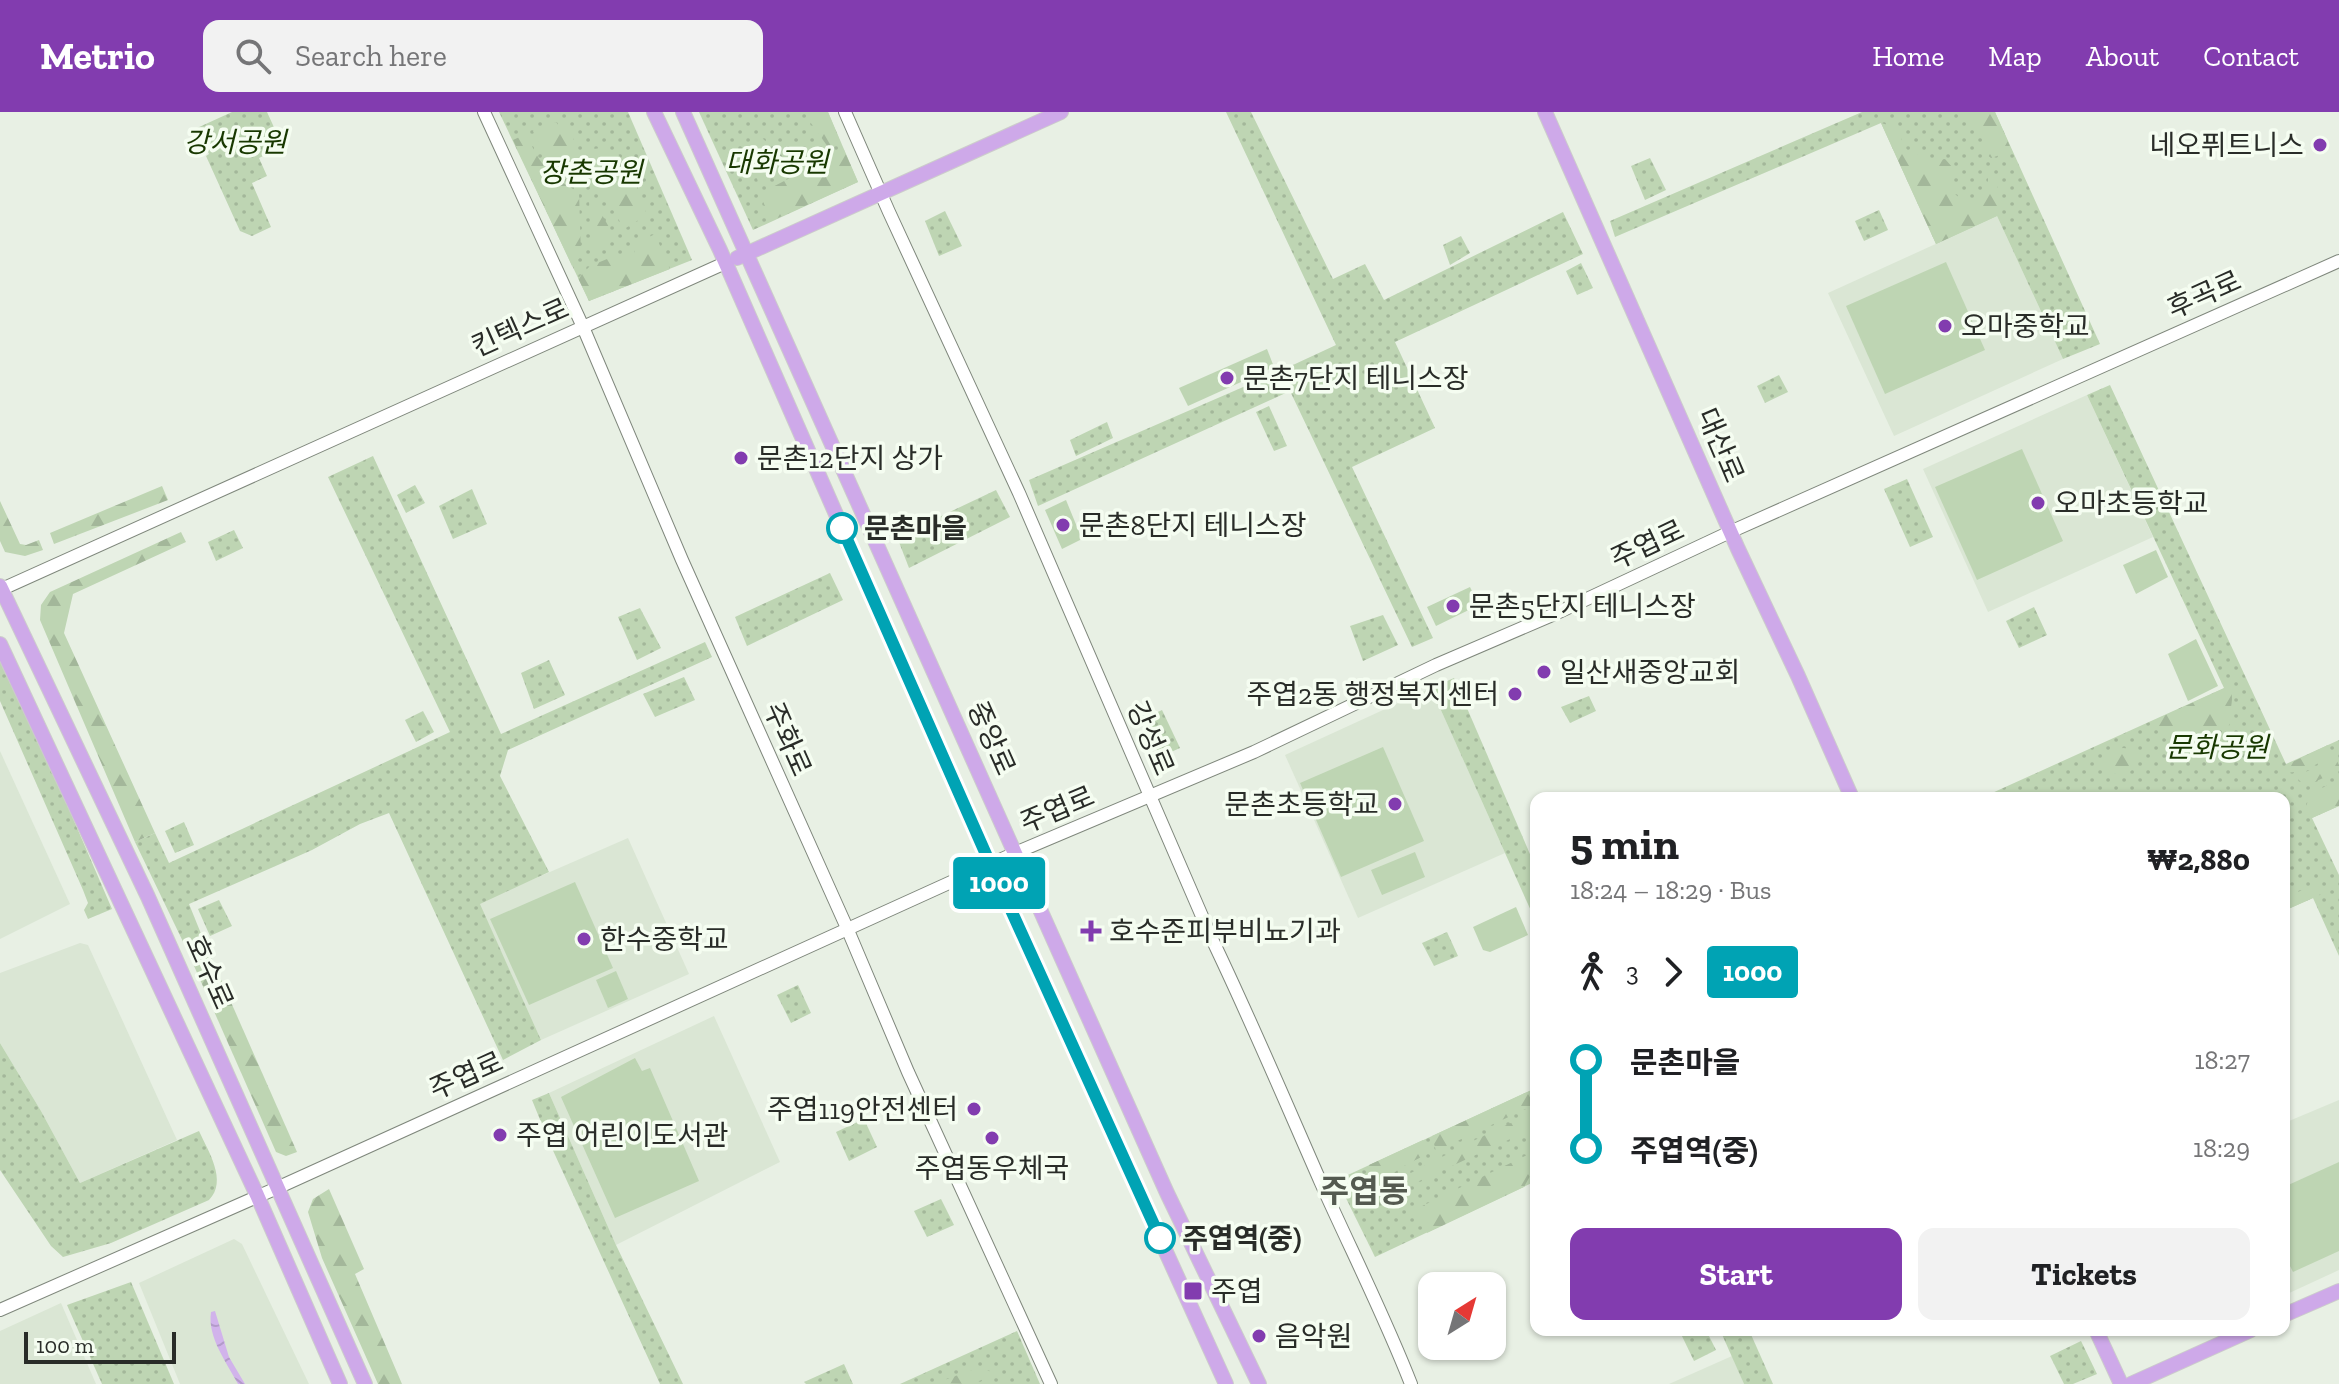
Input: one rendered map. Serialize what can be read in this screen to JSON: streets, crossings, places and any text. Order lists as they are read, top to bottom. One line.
{"streets":{"main road":["킨텍스로","대산로","중앙로","호수로"],"street":["후곡로","주엽로","강성로","주화로"]},"crossings":[["후곡로","주엽로"],["킨텍스로","중앙로"],["킨텍스로","강성로"],["킨텍스로","주화로"],["킨텍스로","호수로"],["대산로","주엽로"],["주엽로","중앙로"],["주엽로","강성로"],["주엽로","주화로"],["주엽로","호수로"]],"districts":["주엽동"],"parks":["강서공원","대화공원","장촌공원","문화공원"],"places":{"other":["네오퓌트니스","오마중학교","문촌7단지 테니스장","문촌12단지 상가","오마초등학교","문촌8단지 테니스장","문촌마을","문촌5단지 테니스장","일산새중앙교회","주엽2동 행정복지센터","문촌초등학교","한수중학교","주엽119안전센터","주엽 어린이도서관","주엽동우체국","주엽역(중)","음악원"],"health":["호수준피부비뇨기과"],"transit":["주엽"]},"lines":["bus line 1000"],"scale_bar":"100 m","north":"top right","page":{"header":"Metrio","search":"Search here","nav":["Home","Map","About","Contact"],"on_map":"1000","heading":["5 min","18:24 – 18:29 · Bus","₩2,880"],"legs":["3","1000"],"list":[{"name":"문촌마을","value":"18:27"},{"name":"주엽역(중)","value":"18:29"}],"buttons":["Start","Tickets"],"scale":"100 m"}}
